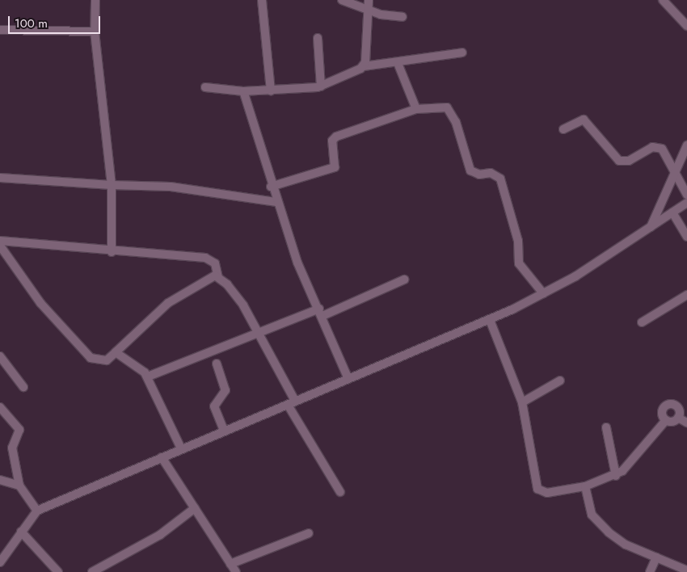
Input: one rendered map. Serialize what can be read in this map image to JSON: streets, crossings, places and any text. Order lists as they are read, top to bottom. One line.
{"scale_bar":"100 m"}
